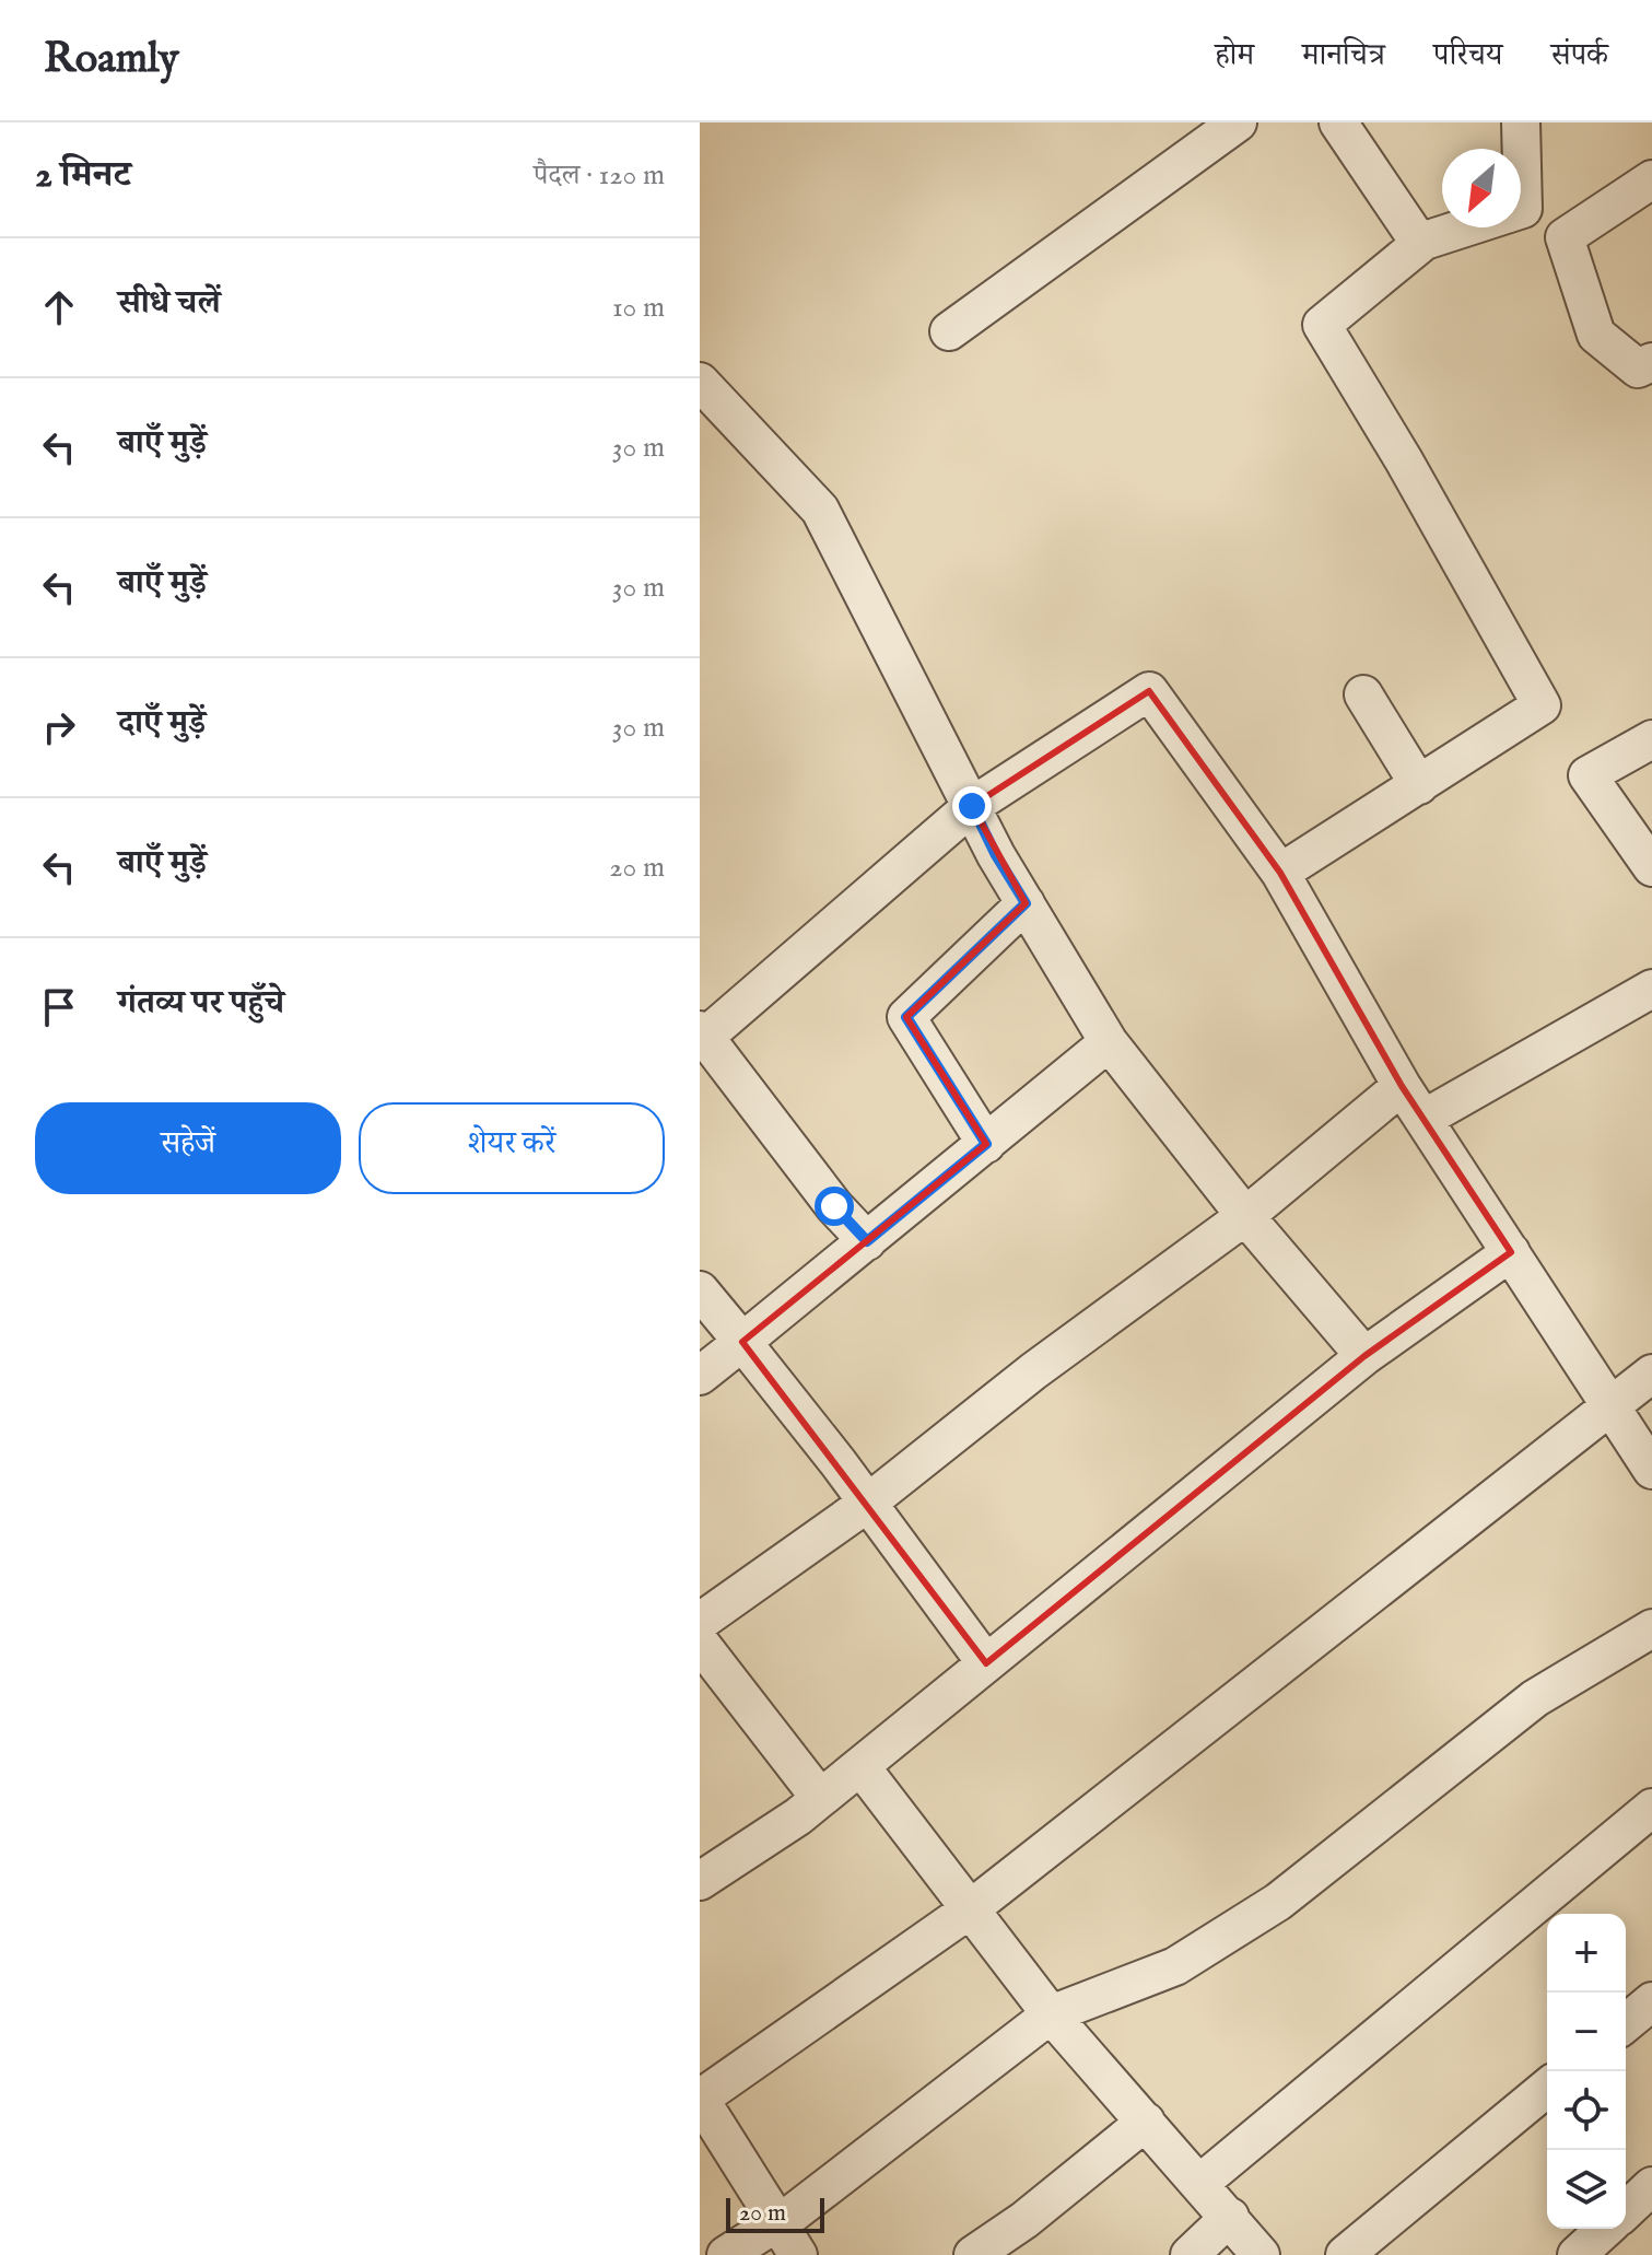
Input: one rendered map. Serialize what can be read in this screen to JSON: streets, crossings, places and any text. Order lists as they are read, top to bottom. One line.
{"scale_bar":"20 m","north":"bottom left","page":{"header":"Roamly","nav":["होम","मानचित्र","परिचय","संपर्क"],"heading":["2 मिनट","पैदल · 120 m"],"list":[["सीधे चलें","10 m"],["बाएँ मुड़ें","30 m"],["बाएँ मुड़ें","30 m"],["दाएँ मुड़ें","30 m"],["बाएँ मुड़ें","20 m"],"गंतव्य पर पहुँचे"],"buttons":["सहेजें","शेयर करें"],"map_buttons":["+","−"],"scale":"20 m"}}
